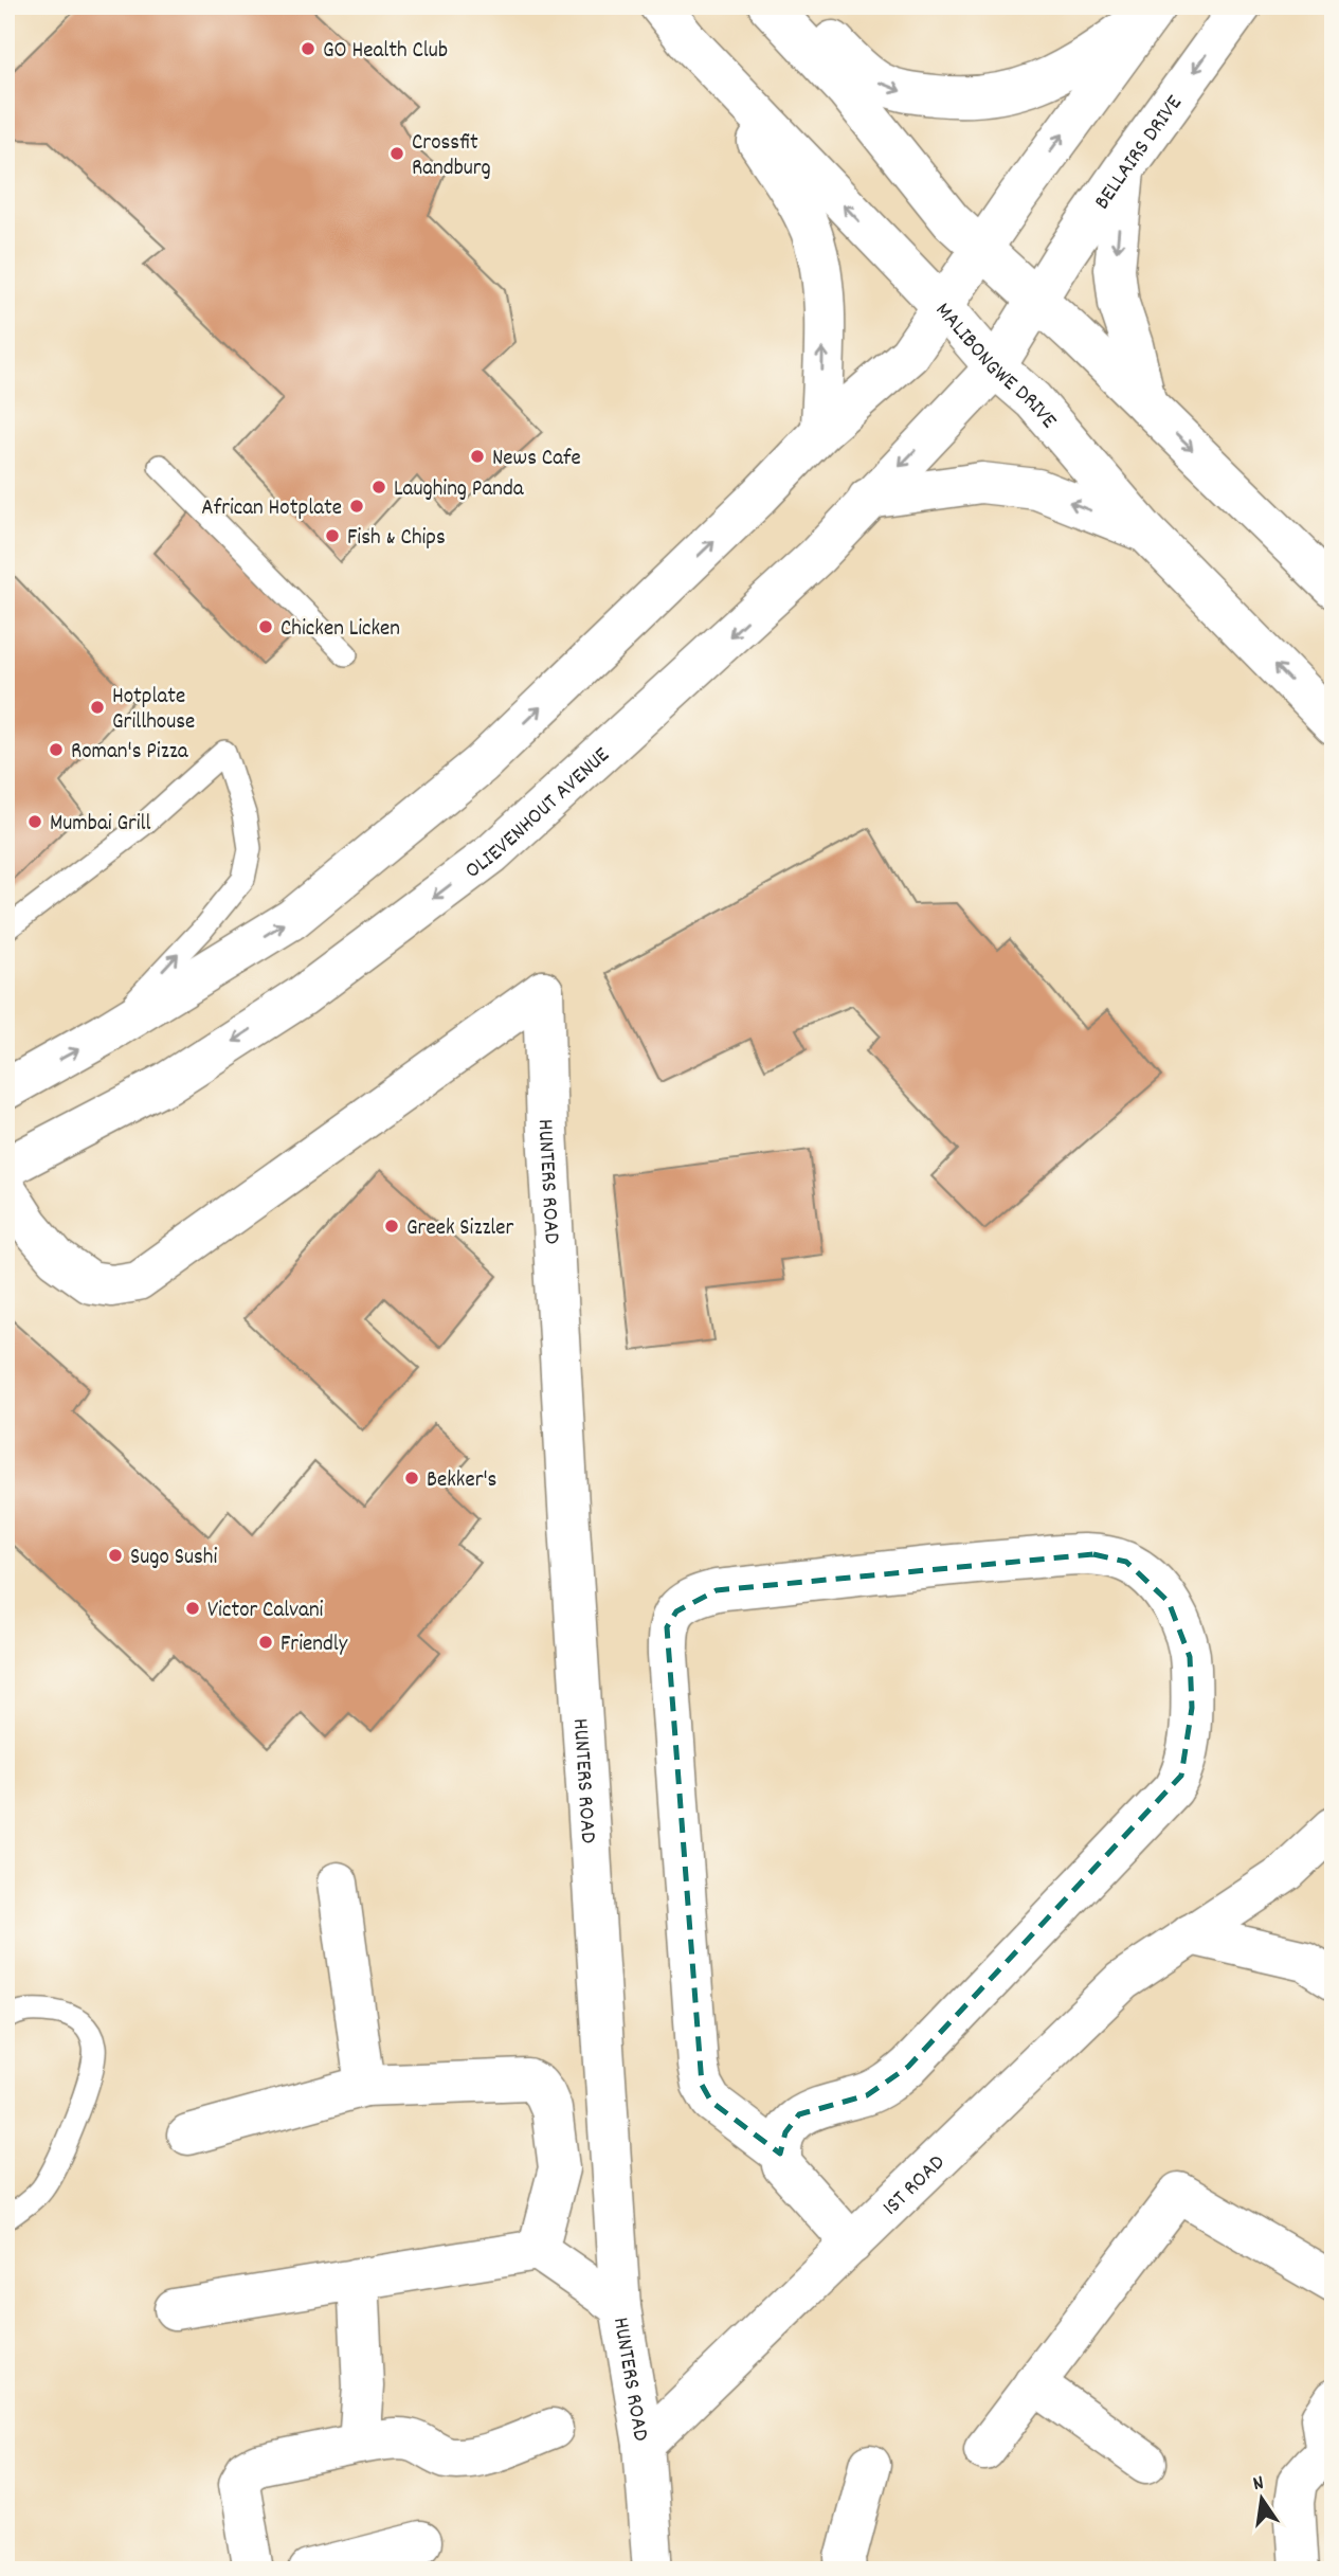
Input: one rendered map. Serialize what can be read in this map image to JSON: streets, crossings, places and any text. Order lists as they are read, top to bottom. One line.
{"streets":{"street":["BELLAIRS DRIVE","MALIBONGWE DRIVE","OLIEVENHOUT AVENUE","HUNTERS ROAD","1ST ROAD"]},"crossings":[["BELLAIRS DRIVE","MALIBONGWE DRIVE"],["BELLAIRS DRIVE","OLIEVENHOUT AVENUE"],["MALIBONGWE DRIVE","OLIEVENHOUT AVENUE"],["HUNTERS ROAD","1ST ROAD"]],"places":["GO Health Club","Crossfit Randburg","News Cafe","Laughing Panda","African Hotplate","Fish & Chips","Chicken Licken","Hotplate Grillhouse","Roman's Pizza","Mumbai Grill","Greek Sizzler","Bekker's","Sugo Sushi","Victor Calvani","Friendly"],"north":"top"}
